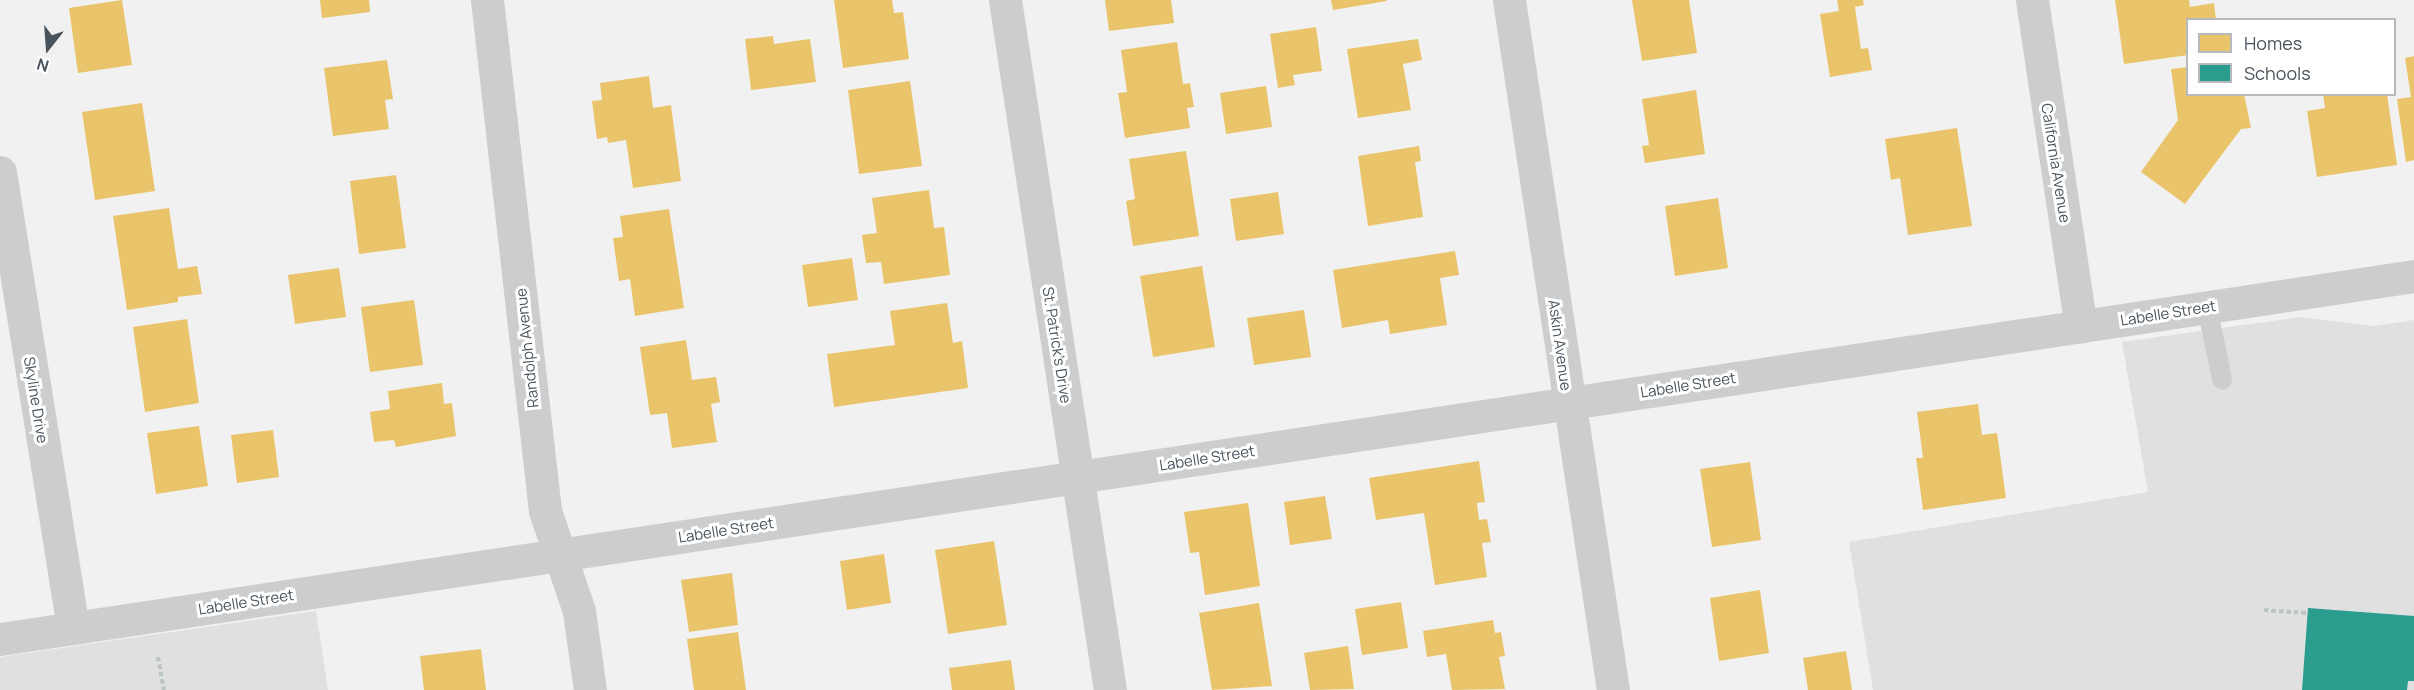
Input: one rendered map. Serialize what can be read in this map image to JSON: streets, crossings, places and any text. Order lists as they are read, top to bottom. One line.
{"streets":{"street":["California Avenue","Labelle Street","St. Patrick's Drive","Askin Avenue","Randolph Avenue","Skyline Drive"]},"crossings":[["California Avenue","Labelle Street"],["Labelle Street","St. Patrick's Drive"],["Labelle Street","Askin Avenue"],["Labelle Street","Randolph Avenue"],["Labelle Street","Skyline Drive"]],"legend":["Homes","Schools"],"north":"bottom"}
